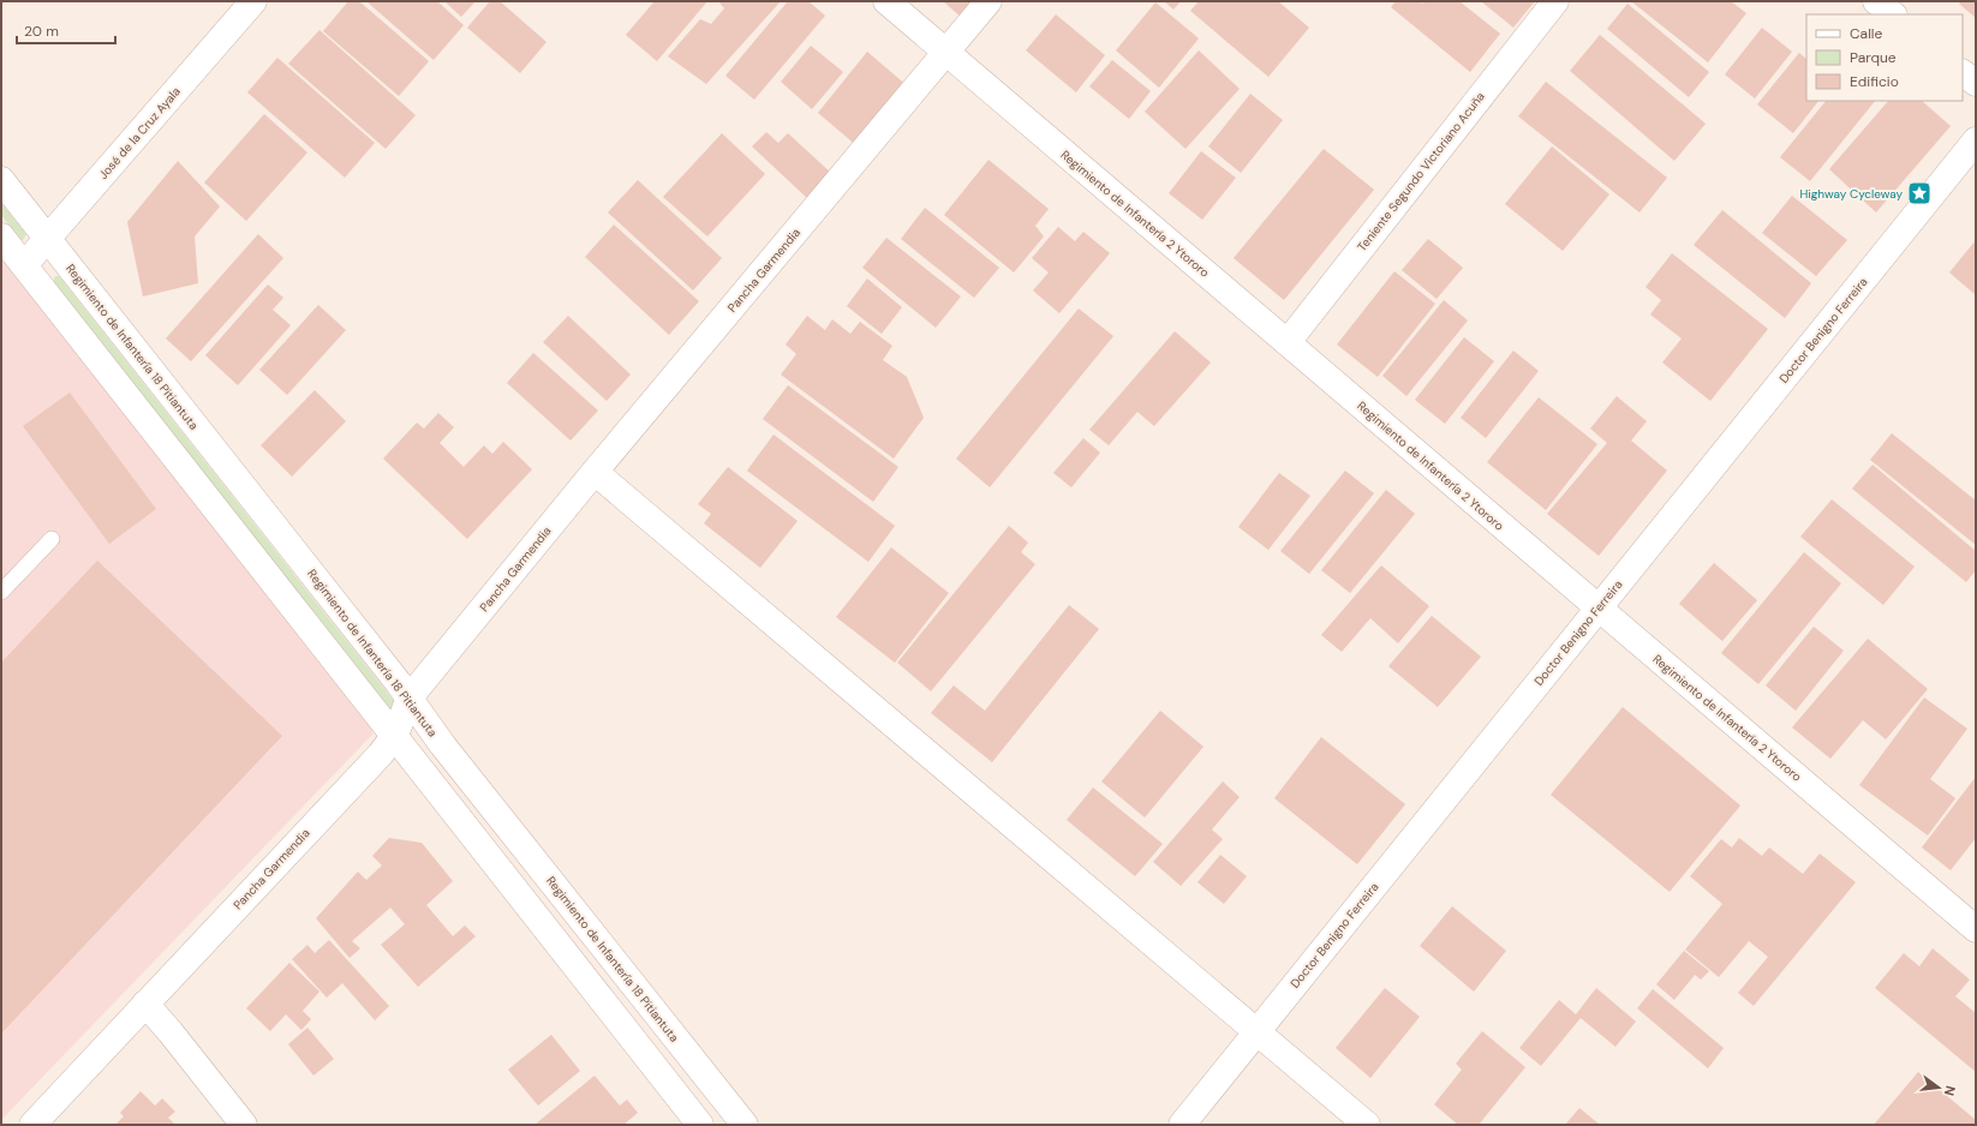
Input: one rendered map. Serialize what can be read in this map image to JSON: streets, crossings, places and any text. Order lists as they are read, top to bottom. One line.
{"streets":{"street":["José de la Cruz Ayala","Teniente Segundo Victoriano Acuña","Regimiento de Infantería 2 Ytororo","Pancha Garmendia","Doctor Benigno Ferreira","Regimiento de Infantería 18 Pitiantuta"]},"crossings":[["José de la Cruz Ayala","Regimiento de Infantería 18 Pitiantuta"],["Teniente Segundo Victoriano Acuña","Regimiento de Infantería 2 Ytororo"],["Regimiento de Infantería 2 Ytororo","Pancha Garmendia"],["Regimiento de Infantería 2 Ytororo","Doctor Benigno Ferreira"],["Pancha Garmendia","Regimiento de Infantería 18 Pitiantuta"]],"places":{"place":["Highway Cycleway"]},"legend":["Calle","Parque","Edificio"],"scale_bar":"20 m","north":"right"}
